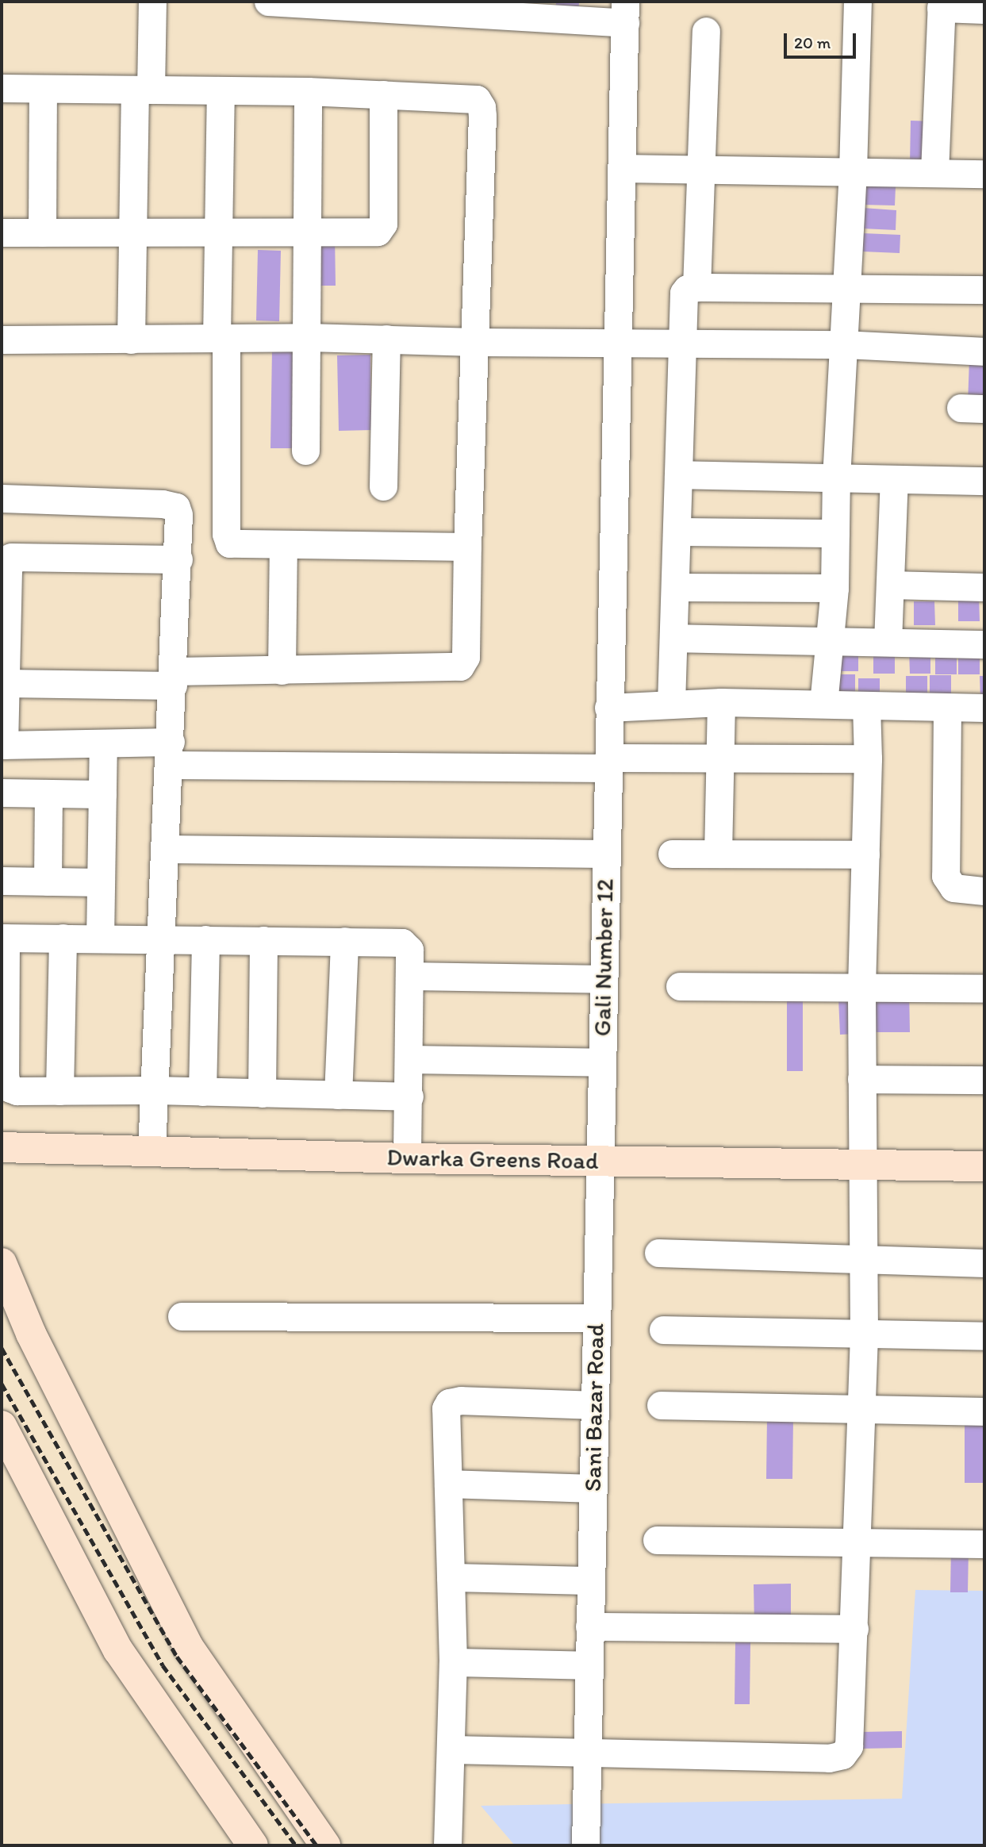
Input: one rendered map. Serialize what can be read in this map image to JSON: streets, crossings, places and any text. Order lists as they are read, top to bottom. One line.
{"streets":{"street":["Gali Number 12","Dwarka Greens Road","Sani Bazar Road"]},"crossings":[["Gali Number 12","Sani Bazar Road"],["Dwarka Greens Road","Sani Bazar Road"]],"scale_bar":"20 m"}
